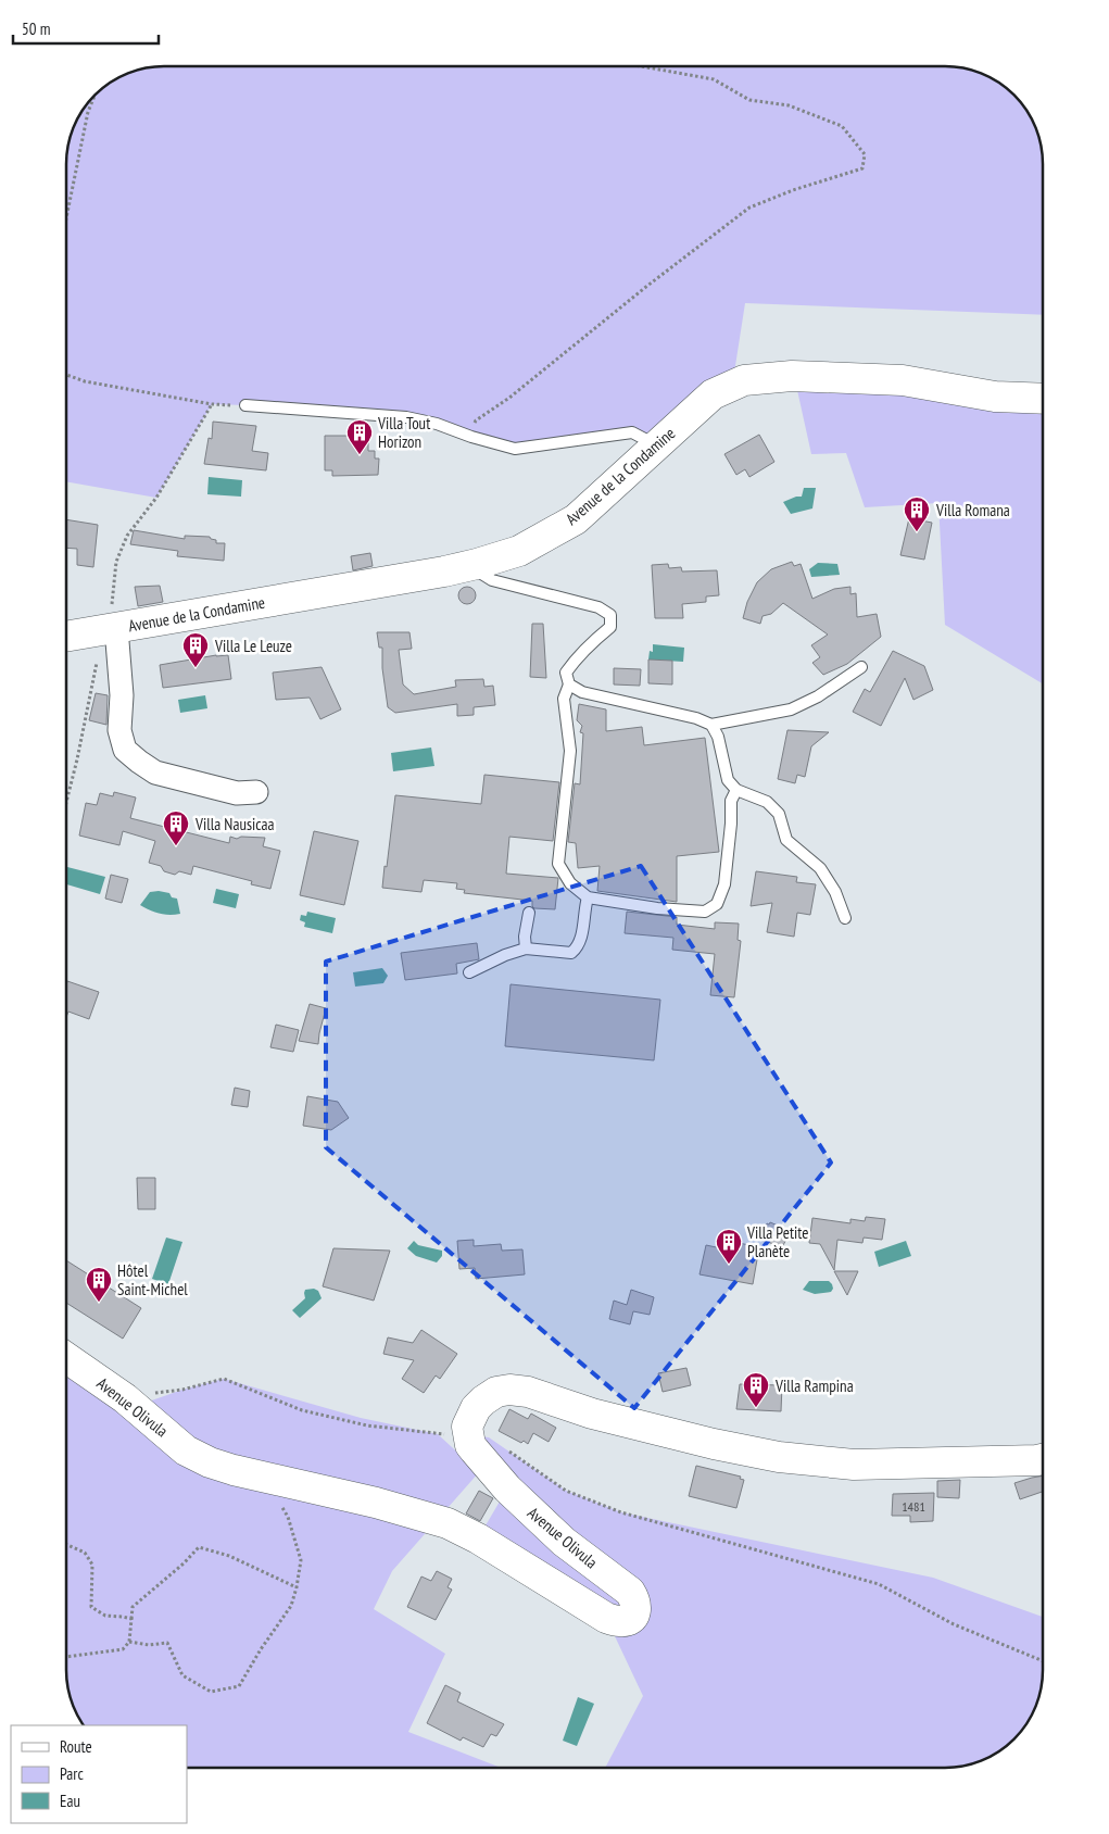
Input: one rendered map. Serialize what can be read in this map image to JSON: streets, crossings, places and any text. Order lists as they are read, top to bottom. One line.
{"streets":{"street":["Avenue de la Condamine","Avenue Olivula"]},"places":{"building":["Villa Tout Horizon","Villa Romana","Villa Le Leuze","Villa Nausicaa","Villa Petite Planète","Hôtel Saint-Michel","Villa Rampina"]},"house_numbers":["1481"],"legend":["Route","Parc","Eau"],"scale_bar":"50 m"}
